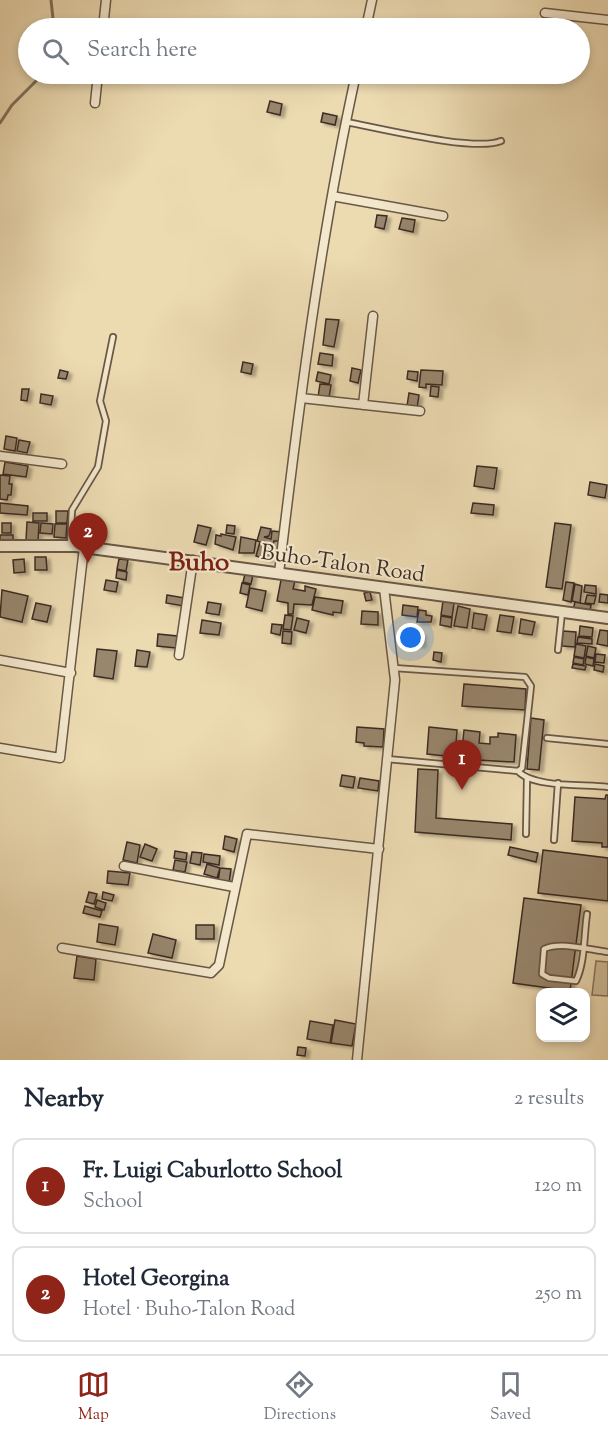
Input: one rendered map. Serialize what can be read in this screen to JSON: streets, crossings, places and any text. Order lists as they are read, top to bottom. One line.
{"streets":{"street":["Buho-Talon Road"]},"districts":["Buho"],"page":{"search":"Search here","pins":["2","1"],"heading":["Nearby","2 results"],"list":[{"mark":"1","name":"Fr. Luigi Caburlotto School","note":"School","value":"120 m"},{"mark":"2","name":"Hotel Georgina","note":"Hotel · Buho-Talon Road","value":"250 m"}],"nav":["Map","Directions","Saved"]}}
